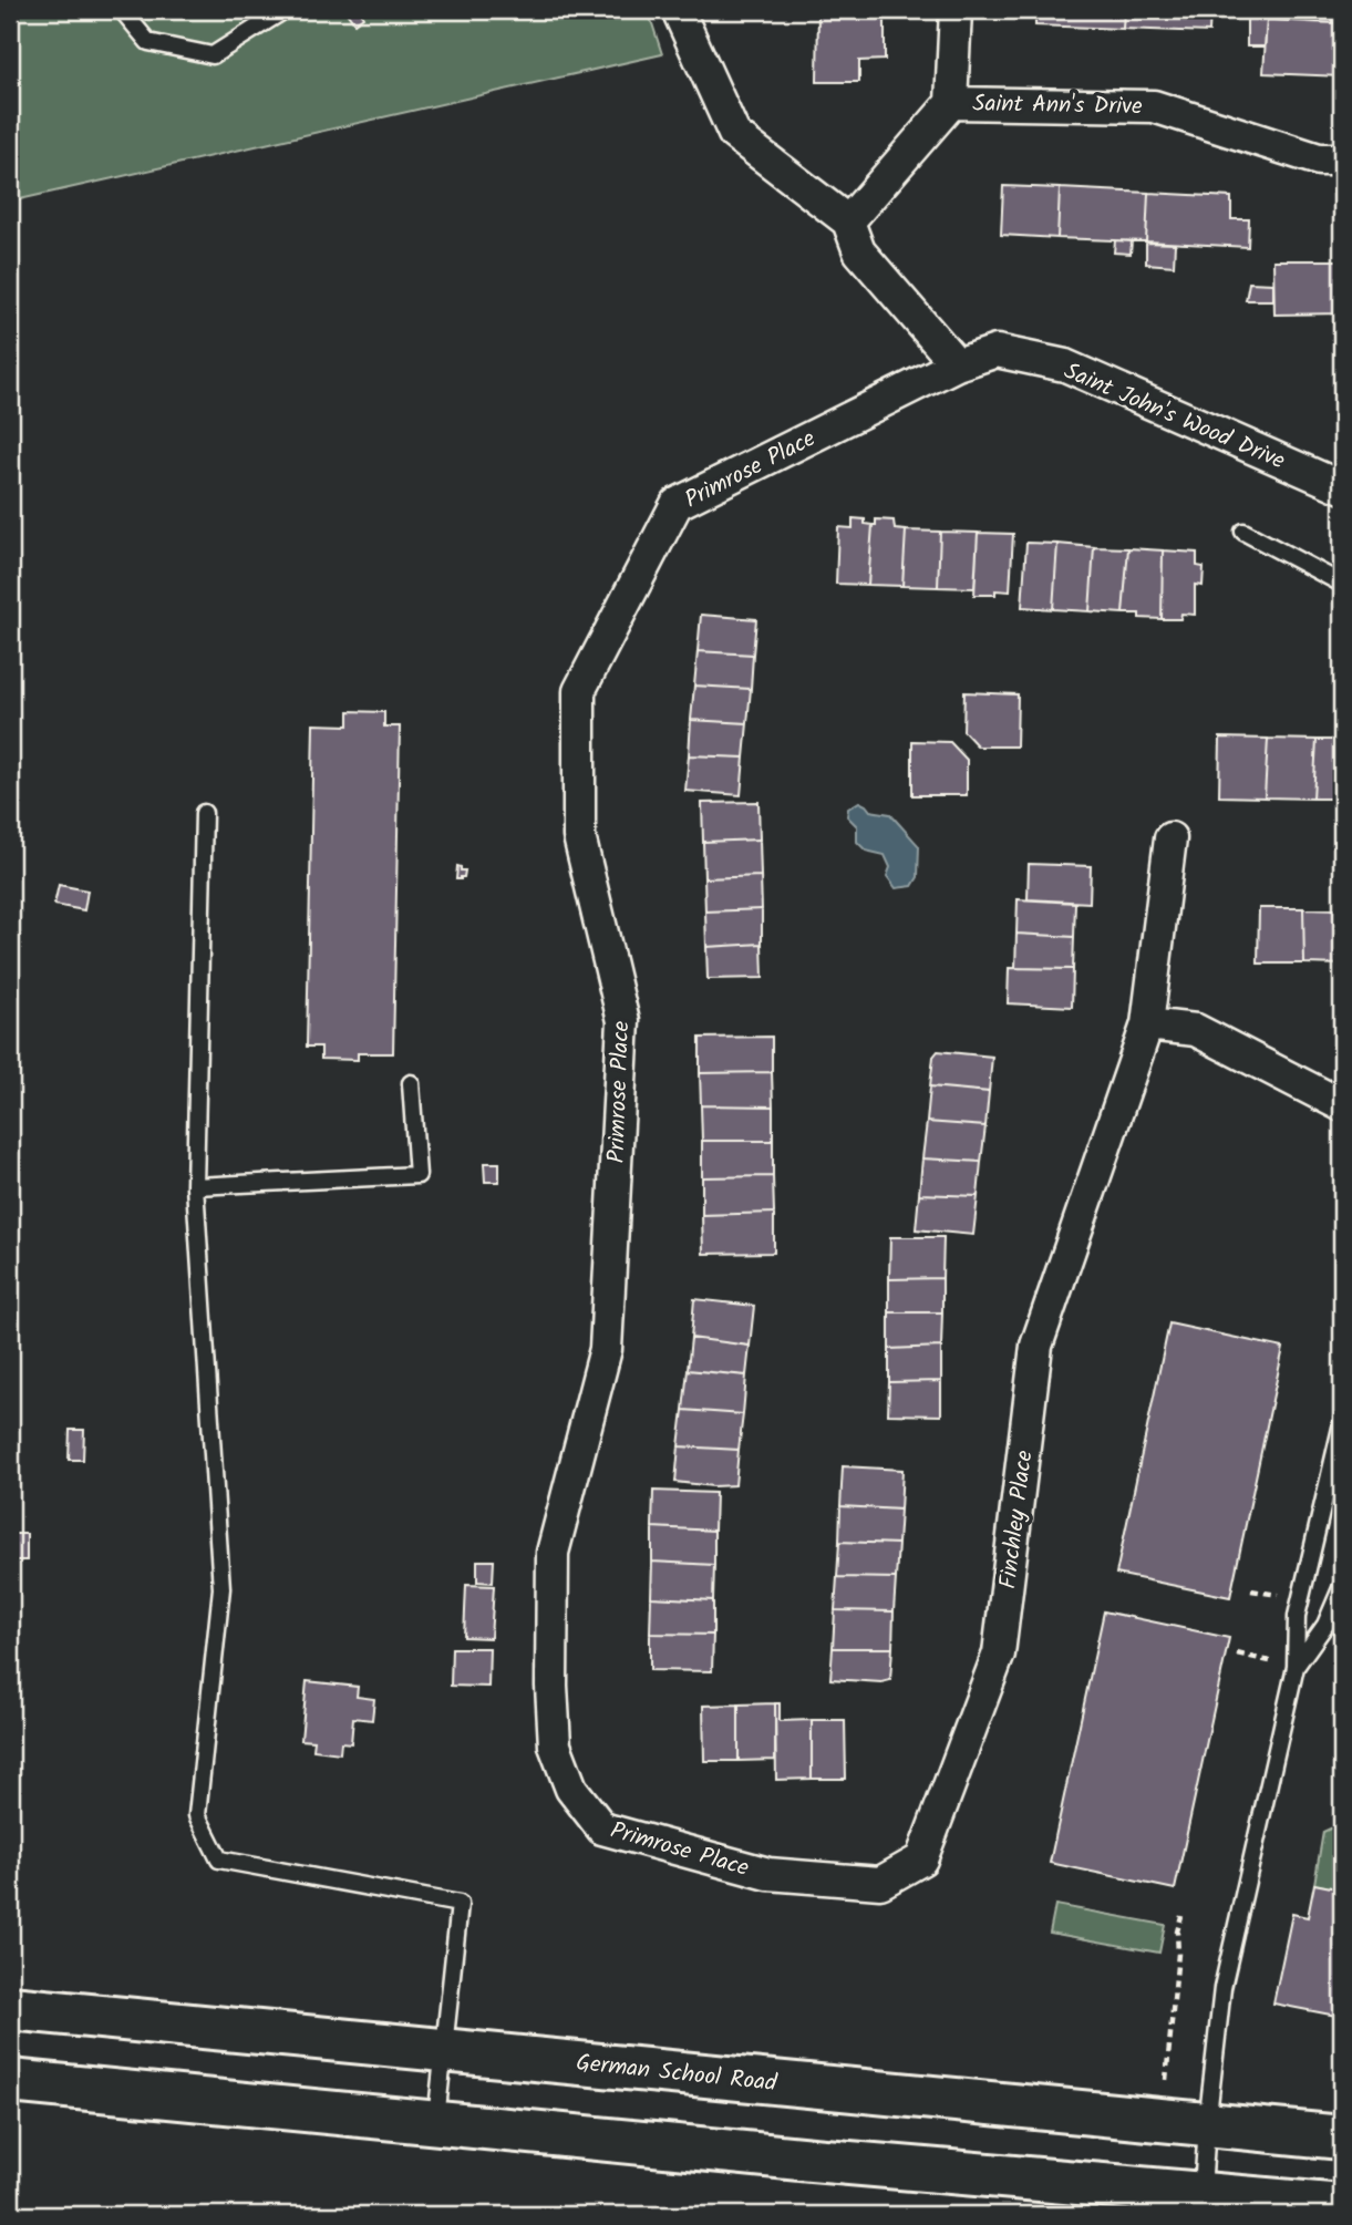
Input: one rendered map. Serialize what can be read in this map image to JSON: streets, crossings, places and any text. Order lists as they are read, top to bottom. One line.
{"streets":{"street":["Saint Ann's Drive","Saint John's Wood Drive","Primrose Place","Finchley Place","German School Road"]},"crossings":[["Saint John's Wood Drive","Primrose Place"],["Primrose Place","Finchley Place"]]}
